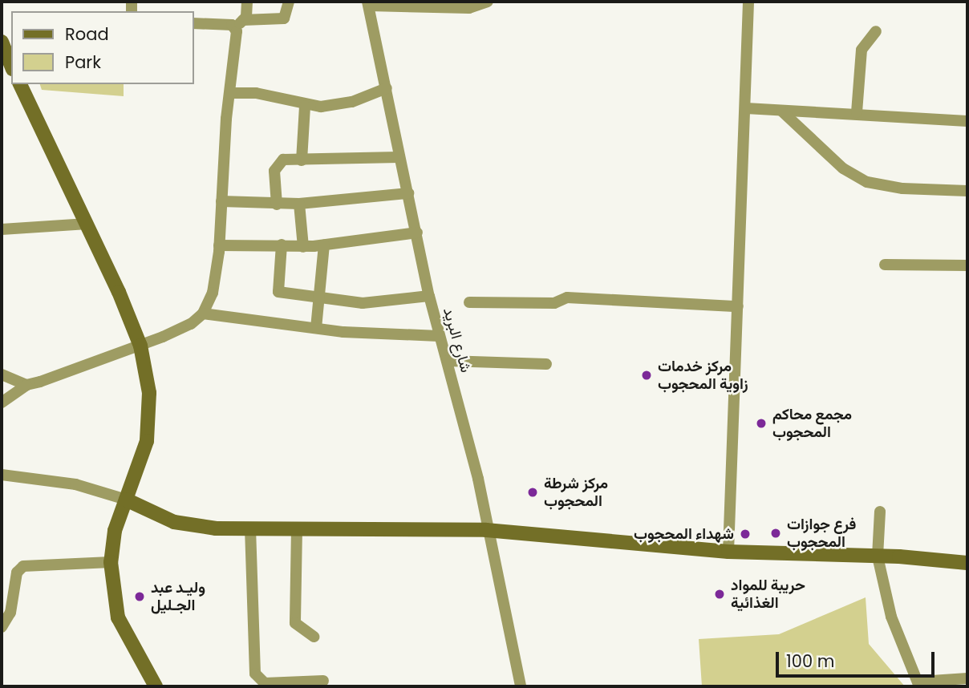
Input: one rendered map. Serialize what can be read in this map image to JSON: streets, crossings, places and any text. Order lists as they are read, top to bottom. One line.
{"streets":{"street":["شارع البريد"]},"places":["مركز خدمات زاوية المحجوب","مجمع محاكم المحجوب","مركز شرطة المحجوب","فرع جوازات المحجوب","شهداء المحجوب","حريبة للمواد الغذائية","وليـد عبد الجـليل"],"legend":["Road","Park"],"scale_bar":"100 m"}
